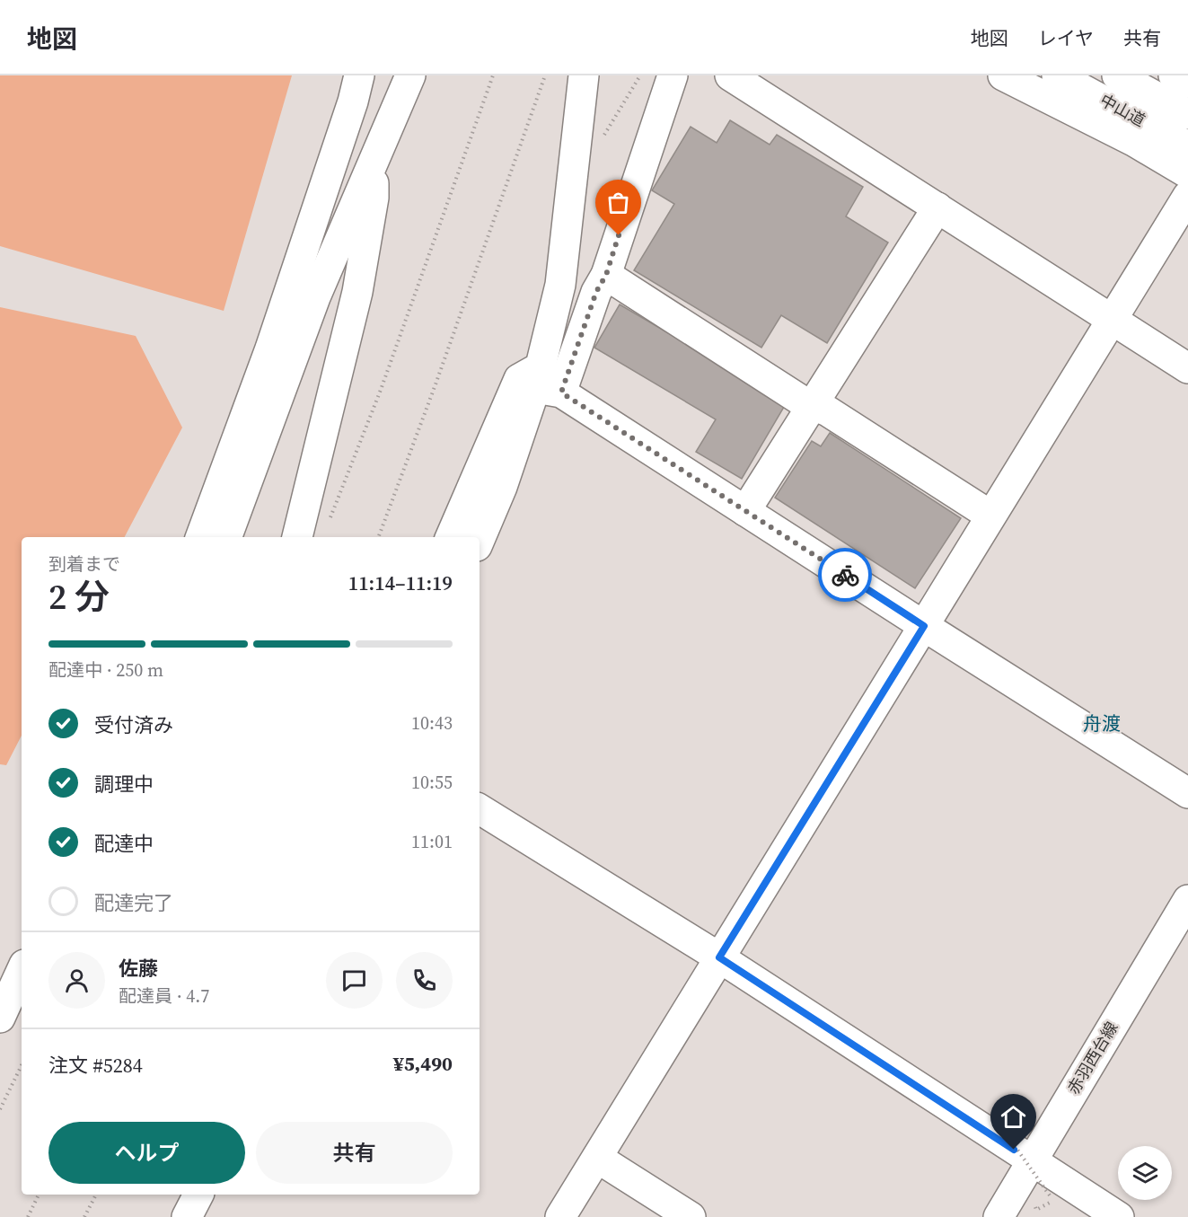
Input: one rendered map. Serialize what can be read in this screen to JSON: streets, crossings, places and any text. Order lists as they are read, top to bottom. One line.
{"streets":{"main road":["中山道","赤羽西台線"]},"districts":["舟渡"],"page":{"header":"地図","nav":["地図","レイヤ","共有"],"heading":["2 分","到着まで","11:14–11:19"],"panel":["佐藤","配達員 · 4.7","注文 #5284","¥5,490"],"bar":"配達中 · 250 m","list":[["受付済み","10:43"],["調理中","10:55"],["配達中","11:01"],"配達完了"],"buttons":["ヘルプ","共有"]}}
